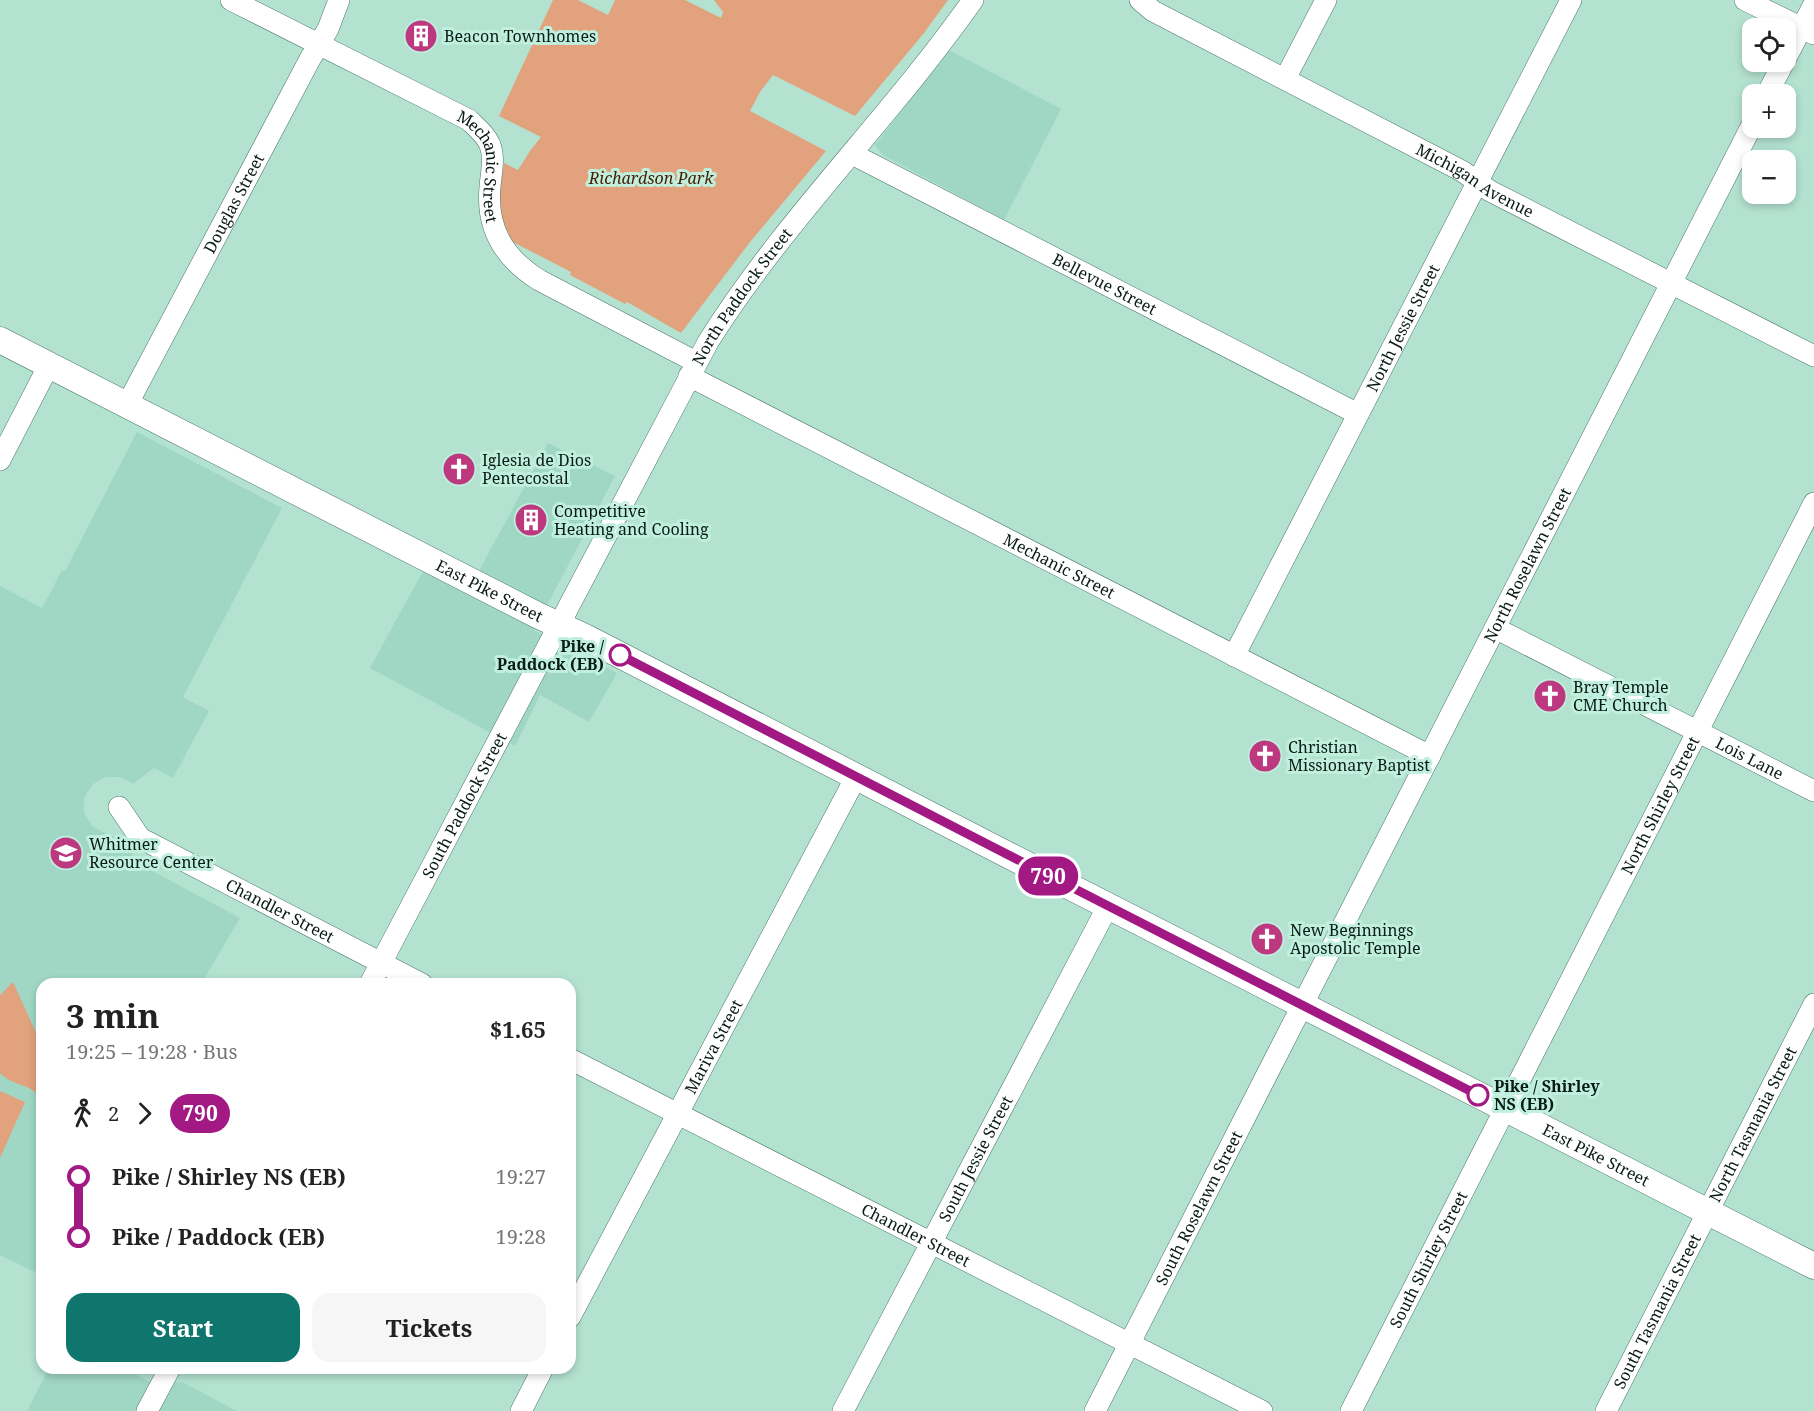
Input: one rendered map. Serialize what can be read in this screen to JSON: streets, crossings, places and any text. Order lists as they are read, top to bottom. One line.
{"streets":{"street":["Mechanic Street","Michigan Avenue","Douglas Street","Bellevue Street","North Paddock Street","North Jessie Street","North Roselawn Street","East Pike Street","Lois Lane","South Paddock Street","North Shirley Street","Chandler Street","Mariva Street","North Tasmania Street","South Jessie Street","South Roselawn Street","South Shirley Street","South Tasmania Street"]},"crossings":[["Mechanic Street","Douglas Street"],["Mechanic Street","North Paddock Street"],["Mechanic Street","North Jessie Street"],["Mechanic Street","North Roselawn Street"],["Michigan Avenue","North Jessie Street"],["Michigan Avenue","North Roselawn Street"],["Douglas Street","East Pike Street"],["Bellevue Street","North Paddock Street"],["Bellevue Street","North Jessie Street"],["North Paddock Street","East Pike Street"],["North Paddock Street","South Paddock Street"],["North Roselawn Street","East Pike Street"],["North Roselawn Street","Lois Lane"],["North Roselawn Street","South Roselawn Street"],["East Pike Street","South Paddock Street"],["East Pike Street","North Shirley Street"],["East Pike Street","Mariva Street"],["East Pike Street","North Tasmania Street"],["East Pike Street","South Jessie Street"],["East Pike Street","South Roselawn Street"],["East Pike Street","South Shirley Street"],["East Pike Street","South Tasmania Street"],["Lois Lane","North Shirley Street"],["South Paddock Street","Chandler Street"],["North Shirley Street","South Shirley Street"],["Chandler Street","Mariva Street"],["Chandler Street","South Jessie Street"],["Chandler Street","South Roselawn Street"],["North Tasmania Street","South Tasmania Street"]],"parks":["Richardson Park"],"places":{"building":["Beacon Townhomes","Competitive Heating and Cooling"],"church":["Iglesia de Dios Pentecostal","Bray Temple CME Church","Christian Missionary Baptist","New Beginnings Apostolic Temple"],"other":["Pike / Paddock (EB)","Pike / Shirley NS (EB)"],"school or university":["Whitmer Resource Center"]},"lines":["bus line 790"],"page":{"on_map":"790","map_buttons":["+","−"],"heading":["3 min","19:25 – 19:28 · Bus","$1.65"],"legs":["2","790"],"list":[{"name":"Pike / Shirley NS (EB)","value":"19:27"},{"name":"Pike / Paddock (EB)","value":"19:28"}],"buttons":["Start","Tickets"]}}
